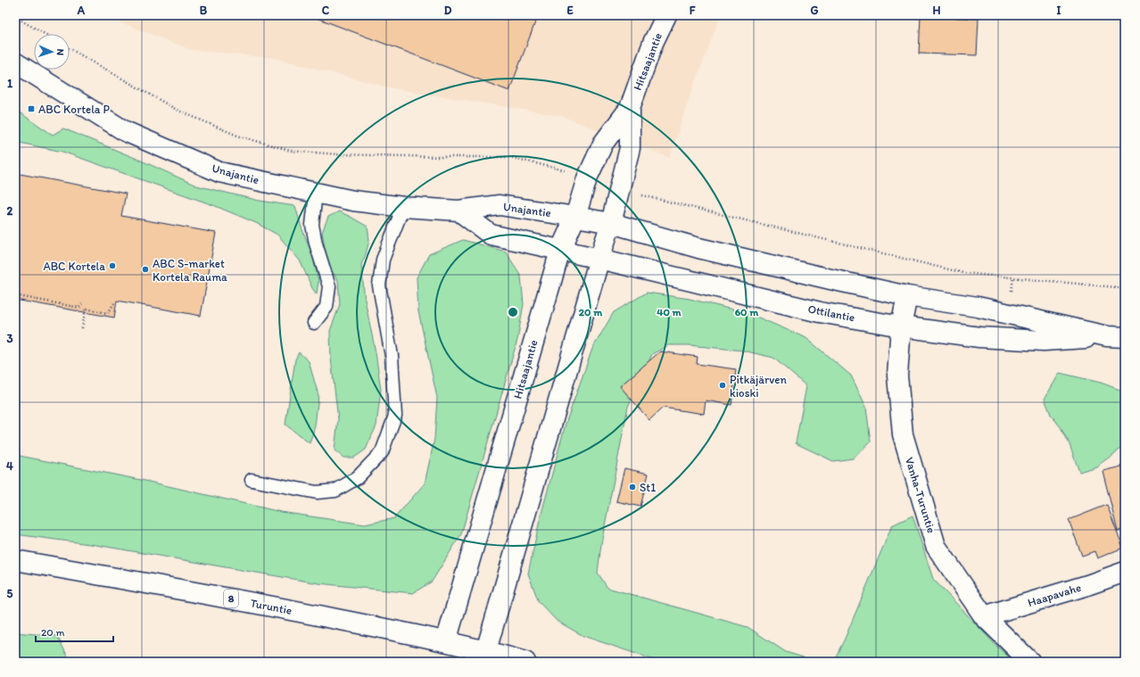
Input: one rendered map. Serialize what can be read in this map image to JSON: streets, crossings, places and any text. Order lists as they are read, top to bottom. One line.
{"streets":{"main road":["Hitsaajantie","Unajantie","Ottilantie","Vanha-Turuntie","Haapavahe","8","Turuntie"]},"crossings":[["Hitsaajantie","Unajantie"],["Hitsaajantie","Ottilantie"],["Hitsaajantie","Turuntie"],["Unajantie","Ottilantie"],["Ottilantie","Vanha-Turuntie"],["Vanha-Turuntie","Haapavahe"]],"places":{"transit":["ABC Kortela P"],"other":["ABC Kortela","ABC S-market Kortela Rauma","Pitkäjärven kioski","St1"]},"scale_bar":"20 m","north":"right","grid":{"columns":["A","B","C","D","E","F","G","H","I"],"rows":["1","2","3","4","5"]},"rings":["20 m","40 m","60 m"]}
